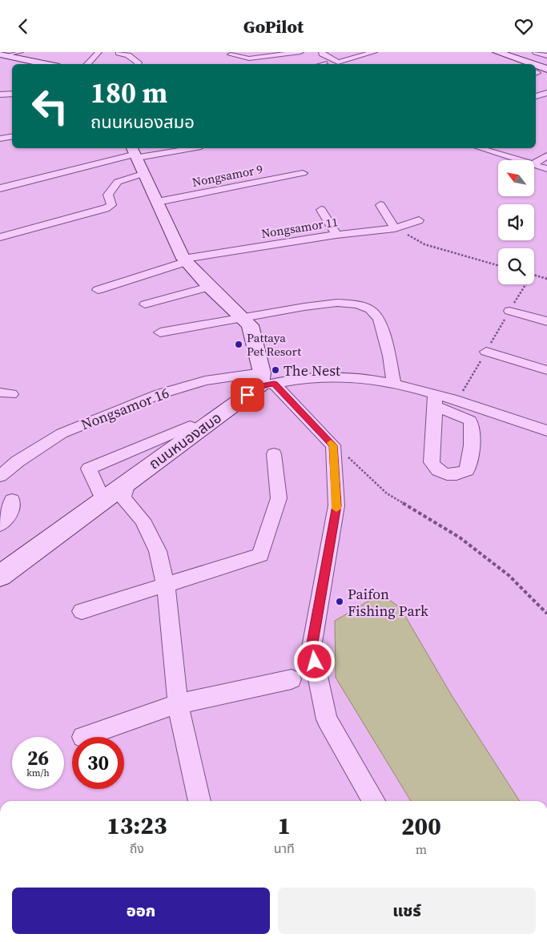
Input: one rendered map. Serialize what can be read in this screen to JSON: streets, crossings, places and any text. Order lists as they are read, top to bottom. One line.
{"streets":{"street":["Nongsamor 9","Nongsamor 11","Nongsamor 16","ถนนหนองสมอ"]},"crossings":[["Nongsamor 16","ถนนหนองสมอ"]],"places":["Pattaya Pet Resort","The Nest","Paifon Fishing Park"],"north":"top left","page":{"header":"GoPilot","turn":["180 m","ถนนหนองสมอ"],"speed":"26 km/h","limit":"30","eta":["13:23","ถึง","1","นาที","200","m"],"buttons":["ออก","แชร์"]}}
